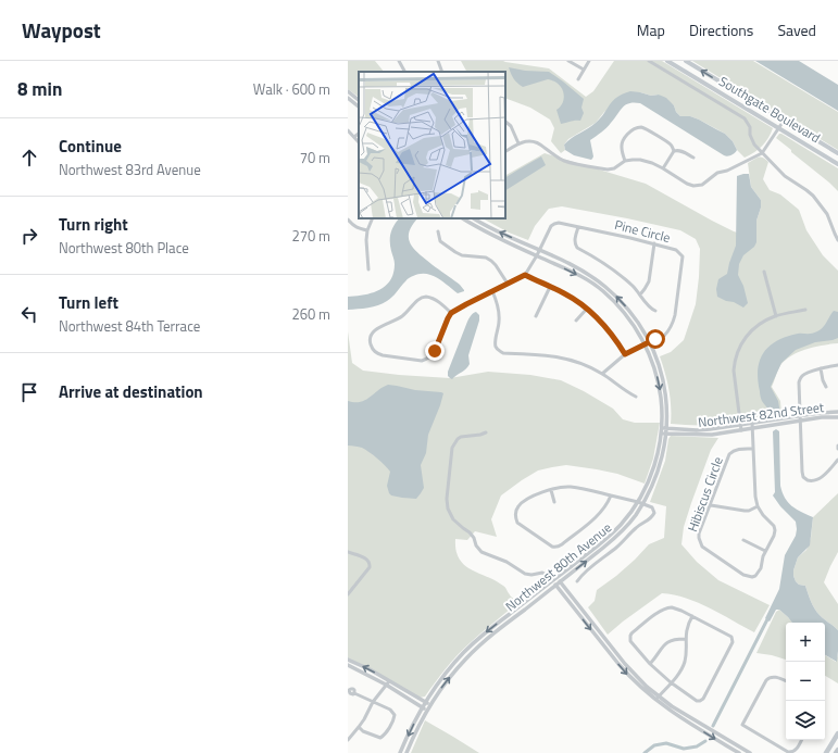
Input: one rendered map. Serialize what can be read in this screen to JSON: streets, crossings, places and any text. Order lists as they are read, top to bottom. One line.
{"streets":{"main road":["Southgate Boulevard"],"street":["Pine Circle","Northwest 82nd Street","Hibiscus Circle","Northwest 80th Avenue"]},"crossings":[["Pine Circle","Northwest 80th Avenue"],["Northwest 82nd Street","Northwest 80th Avenue"]],"page":{"header":"Waypost","nav":["Map","Directions","Saved"],"heading":["8 min","Walk · 600 m"],"list":[["Continue","Northwest 83rd Avenue","70 m"],["Turn right","Northwest 80th Place","270 m"],["Turn left","Northwest 84th Terrace","260 m"],"Arrive at destination"],"map_buttons":["+","−"]}}
